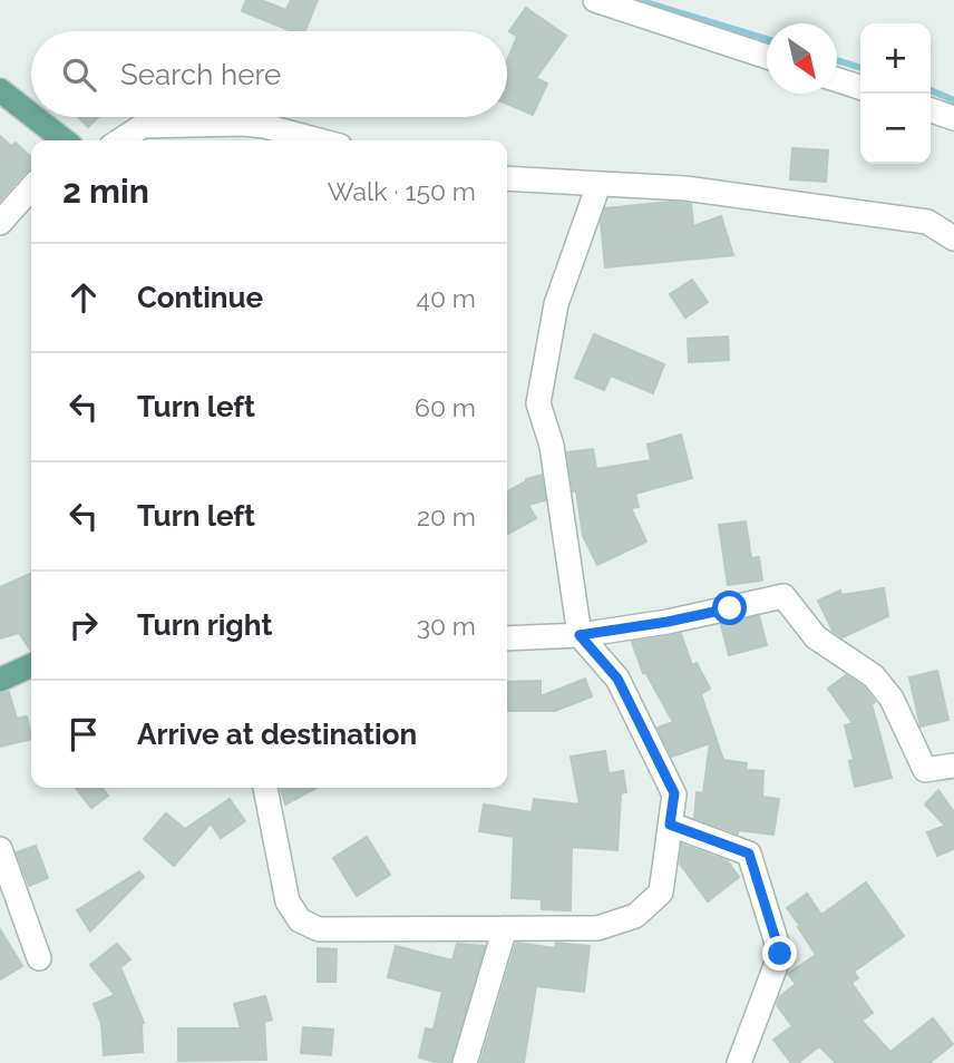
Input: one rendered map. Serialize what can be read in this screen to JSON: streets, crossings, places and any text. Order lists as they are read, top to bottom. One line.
{"north":"bottom right","page":{"map_buttons":["+","−"],"search":"Search here","heading":["2 min","Walk · 150 m"],"list":[["Continue","40 m"],["Turn left","60 m"],["Turn left","20 m"],["Turn right","30 m"],"Arrive at destination"]}}
